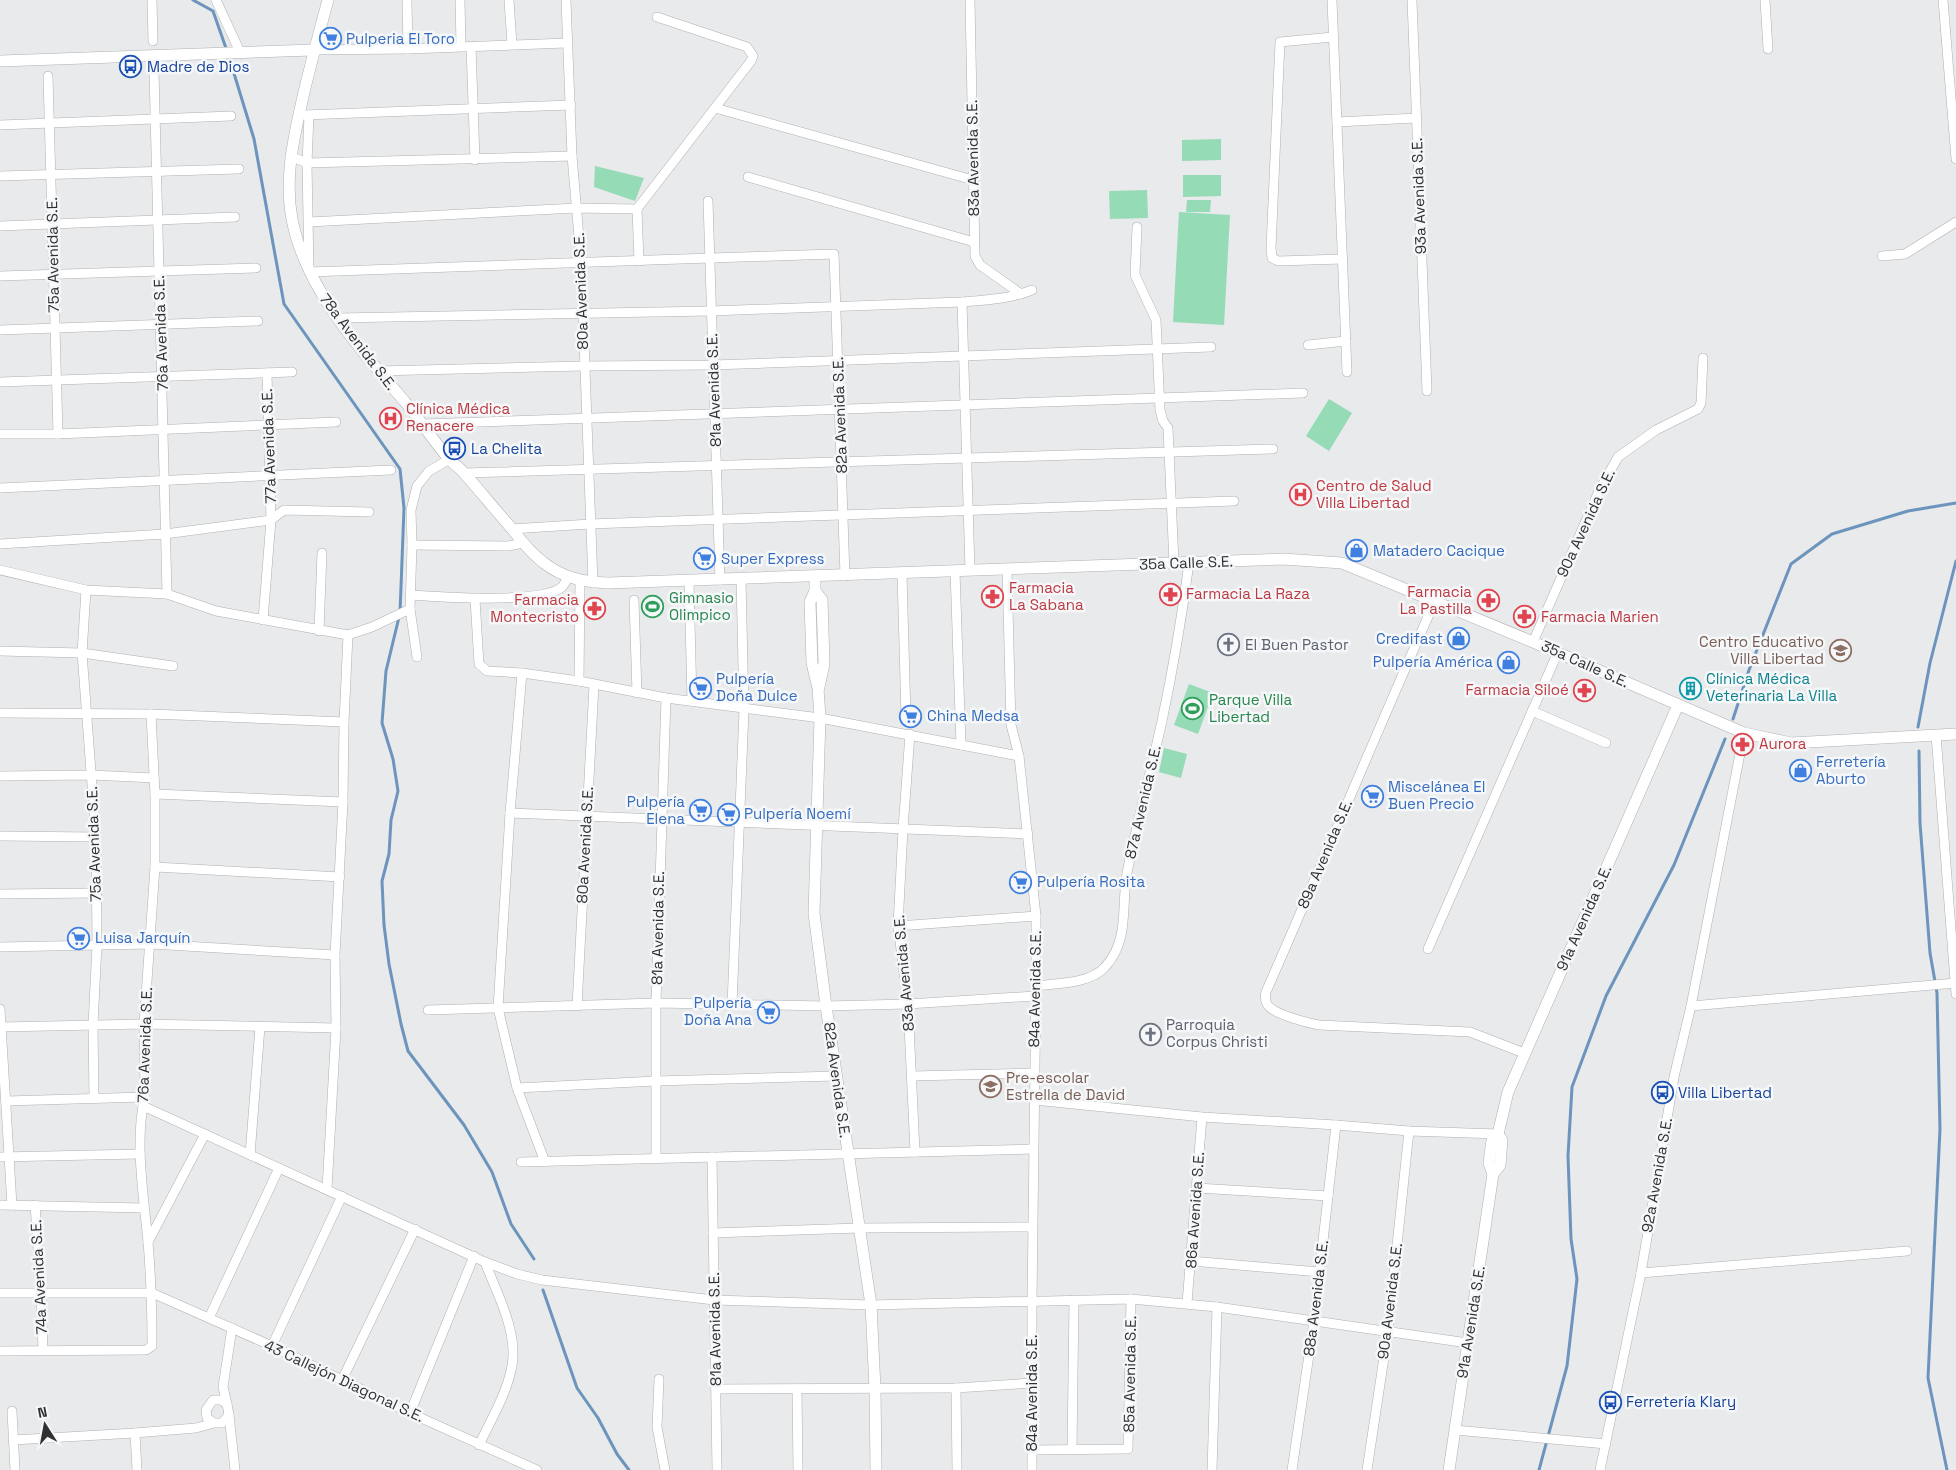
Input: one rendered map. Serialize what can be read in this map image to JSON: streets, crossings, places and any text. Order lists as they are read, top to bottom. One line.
{"streets":{"street":["83a Avenida S.E.","93a Avenida S.E.","75a Avenida S.E.","80a Avenida S.E.","76a Avenida S.E.","78a Avenida S.E.","81a Avenida S.E.","82a Avenida S.E.","77a Avenida S.E.","90a Avenida S.E.","35a Calle S.E.","87a Avenida S.E.","89a Avenida S.E.","91a Avenida S.E.","84a Avenida S.E.","92a Avenida S.E.","86a Avenida S.E.","74a Avenida S.E.","88a Avenida S.E.","85a Avenida S.E.","43 Callejón Diagonal S.E."]},"crossings":[["83a Avenida S.E.","87a Avenida S.E."],["80a Avenida S.E.","35a Calle S.E."],["80a Avenida S.E.","87a Avenida S.E."],["76a Avenida S.E.","74a Avenida S.E."],["76a Avenida S.E.","43 Callejón Diagonal S.E."],["78a Avenida S.E.","35a Calle S.E."],["81a Avenida S.E.","82a Avenida S.E."],["81a Avenida S.E.","35a Calle S.E."],["81a Avenida S.E.","87a Avenida S.E."],["82a Avenida S.E.","35a Calle S.E."],["82a Avenida S.E.","87a Avenida S.E."],["90a Avenida S.E.","35a Calle S.E."],["35a Calle S.E.","87a Avenida S.E."],["35a Calle S.E.","89a Avenida S.E."],["35a Calle S.E.","91a Avenida S.E."],["35a Calle S.E.","84a Avenida S.E."],["35a Calle S.E.","92a Avenida S.E."],["87a Avenida S.E.","84a Avenida S.E."],["89a Avenida S.E.","91a Avenida S.E."]],"places":{"supermarket":["Pulperia El Toro","Super Express","Pulpería Doña Dulce","China Medsa","Miscelánea El Buen Precio","Pulpería Elena","Pulpería Noemí","Pulpería Rosita","Luisa Jarquín","Pulpería Doña Ana"],"bus stop":["Madre de Dios","La Chelita","Villa Libertad","Ferretería Klary"],"hospital":["Clínica Médica Renacere","Centro de Salud Villa Libertad"],"shop":["Matadero Cacique","Credifast","Pulpería América","Ferretería Aburto"],"pharmacy":["Farmacia La Raza","Farmacia La Sabana","Farmacia La Pastilla","Farmacia Montecristo","Farmacia Marien","Farmacia Siloé","Aurora"],"sports":["Gimnasio Olimpico","Parque Villa Libertad"],"church":["El Buen Pastor","Parroquia Corpus Christi"],"school or university":["Centro Educativo Villa Libertad","Pre-escolar Estrella de David"],"building":["Clínica Médica Veterinaria La Villa"]},"north":"top"}
